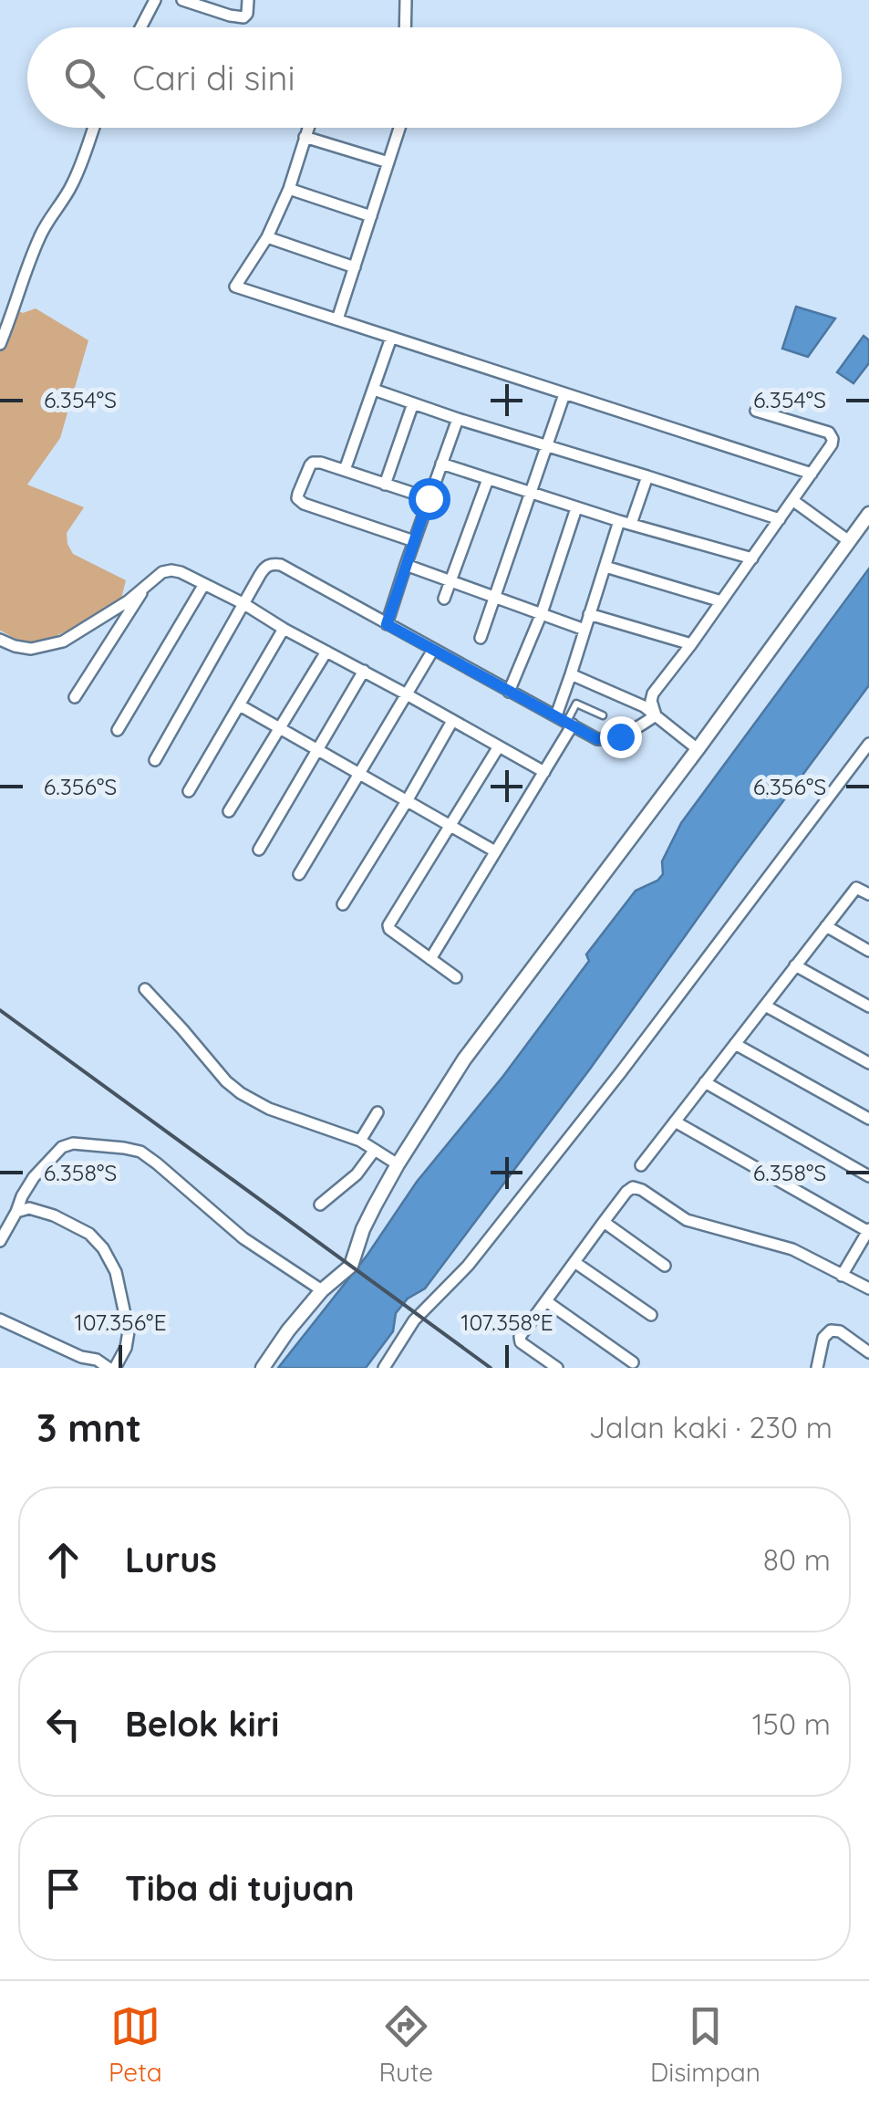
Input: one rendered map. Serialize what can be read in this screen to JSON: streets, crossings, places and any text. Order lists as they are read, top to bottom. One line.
{"page":{"search":"Cari di sini","heading":["3 mnt","Jalan kaki · 230 m"],"list":[["Lurus","80 m"],["Belok kiri","150 m"],"Tiba di tujuan"],"nav":["Peta","Rute","Disimpan"]},"coordinates":["6.354°S","6.356°S","6.358°S","107.356°E","107.358°E"]}
